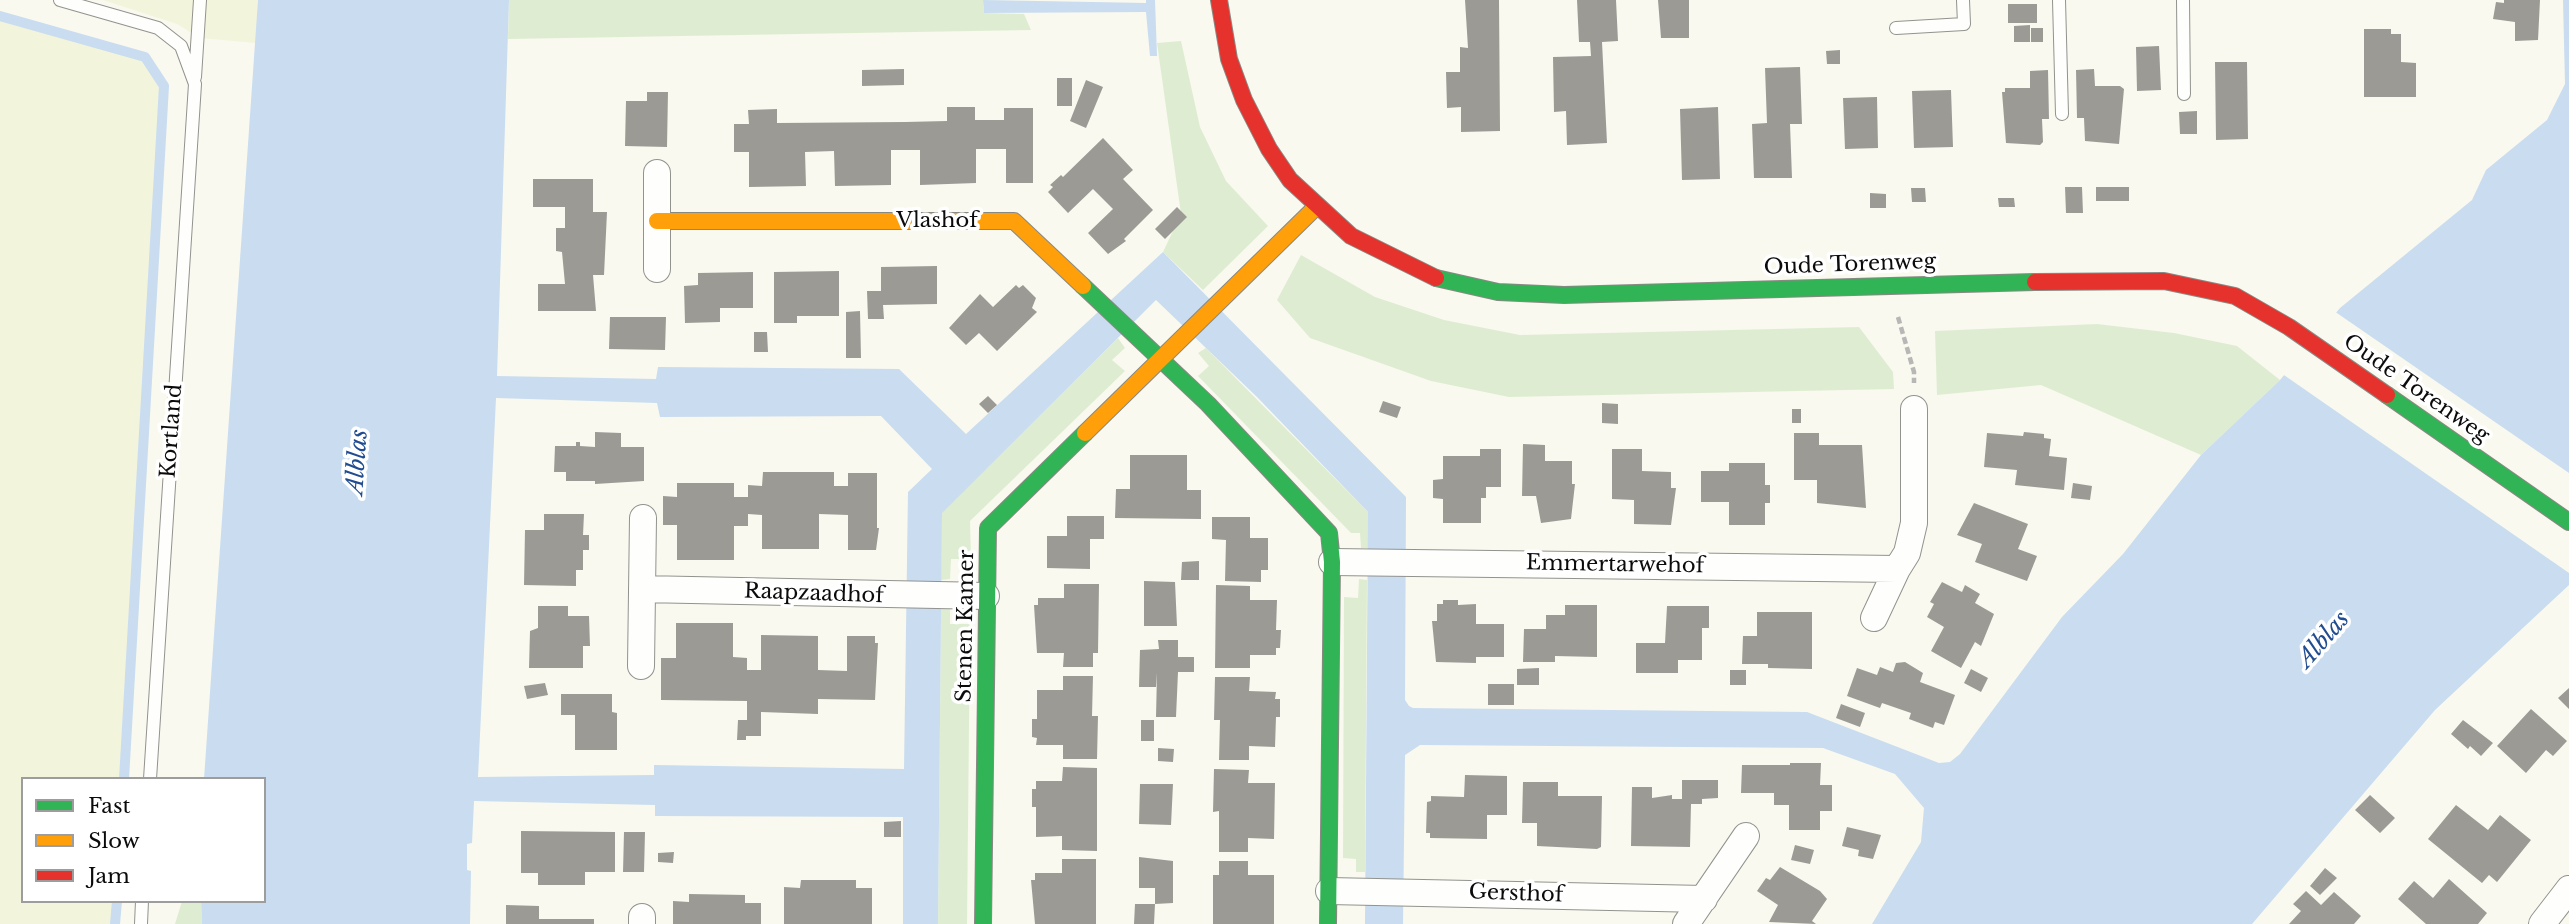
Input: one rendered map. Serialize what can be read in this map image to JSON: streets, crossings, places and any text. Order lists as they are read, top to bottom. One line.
{"streets":{"street":["Vlashof","Oude Torenweg","Emmertarwehof","Raapzaadhof","Stenen Kamer","Gersthof"],"lane":["Kortland"]},"crossings":[["Vlashof","Stenen Kamer"],["Oude Torenweg","Stenen Kamer"],["Raapzaadhof","Stenen Kamer"]],"water":["Alblas"],"legend":["Fast","Slow","Jam"]}
